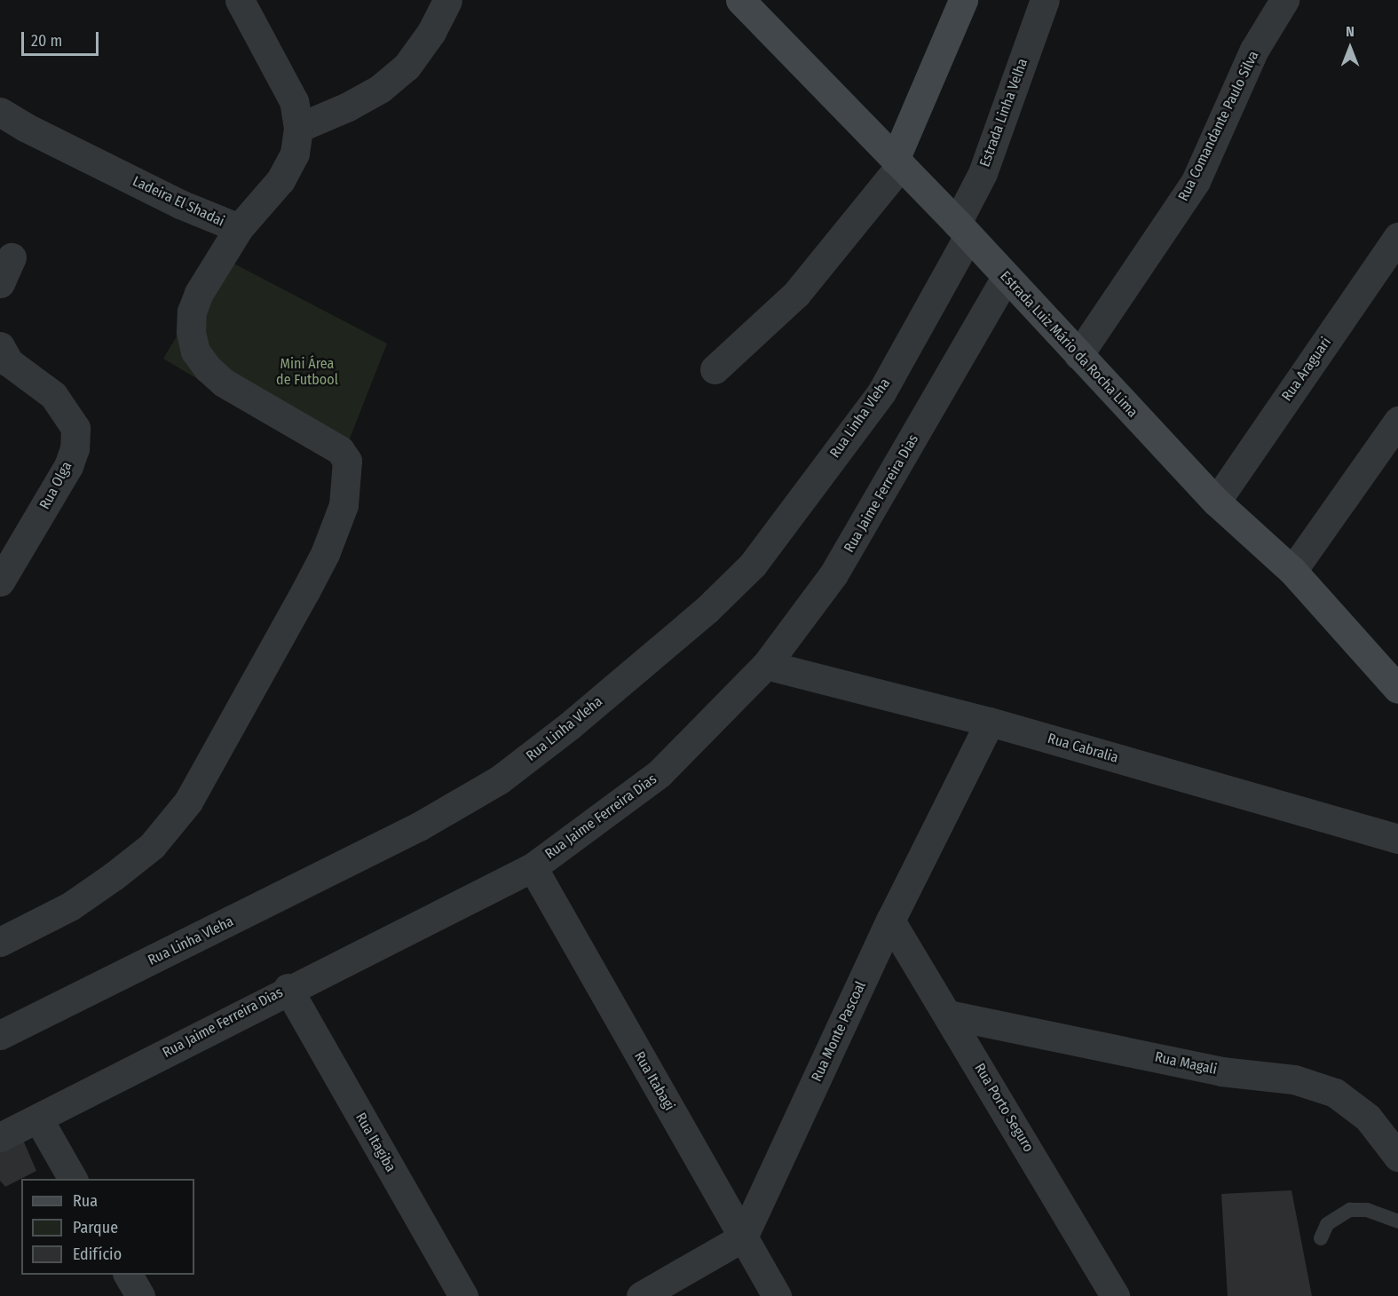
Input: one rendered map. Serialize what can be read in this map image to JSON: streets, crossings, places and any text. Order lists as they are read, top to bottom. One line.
{"streets":{"main road":["Estrada Luiz Mário da Rocha Lima"],"street":["Estrada Linha Velha","Rua Comandante Paulo Silva","Ladeira El Shadai","Rua Araguari","Rua Linha Vleha","Rua Olga","Rua Jaime Ferreira Dias","Rua Cabralia","Rua Monte Pascoal","Rua Magali","Rua Itabagi","Rua Porto Seguro","Rua Itagiba"]},"crossings":[["Estrada Linha Velha","Estrada Luiz Mário da Rocha Lima"],["Estrada Linha Velha","Rua Linha Vleha"],["Rua Comandante Paulo Silva","Estrada Luiz Mário da Rocha Lima"],["Estrada Luiz Mário da Rocha Lima","Rua Araguari"],["Estrada Luiz Mário da Rocha Lima","Rua Linha Vleha"],["Estrada Luiz Mário da Rocha Lima","Rua Jaime Ferreira Dias"],["Rua Jaime Ferreira Dias","Rua Cabralia"],["Rua Jaime Ferreira Dias","Rua Itabagi"],["Rua Jaime Ferreira Dias","Rua Itagiba"],["Rua Cabralia","Rua Monte Pascoal"],["Rua Monte Pascoal","Rua Itabagi"],["Rua Monte Pascoal","Rua Porto Seguro"],["Rua Magali","Rua Porto Seguro"]],"parks":["Mini Área de Futbool"],"legend":["Rua","Parque","Edifício"],"scale_bar":"20 m","north":"top"}
